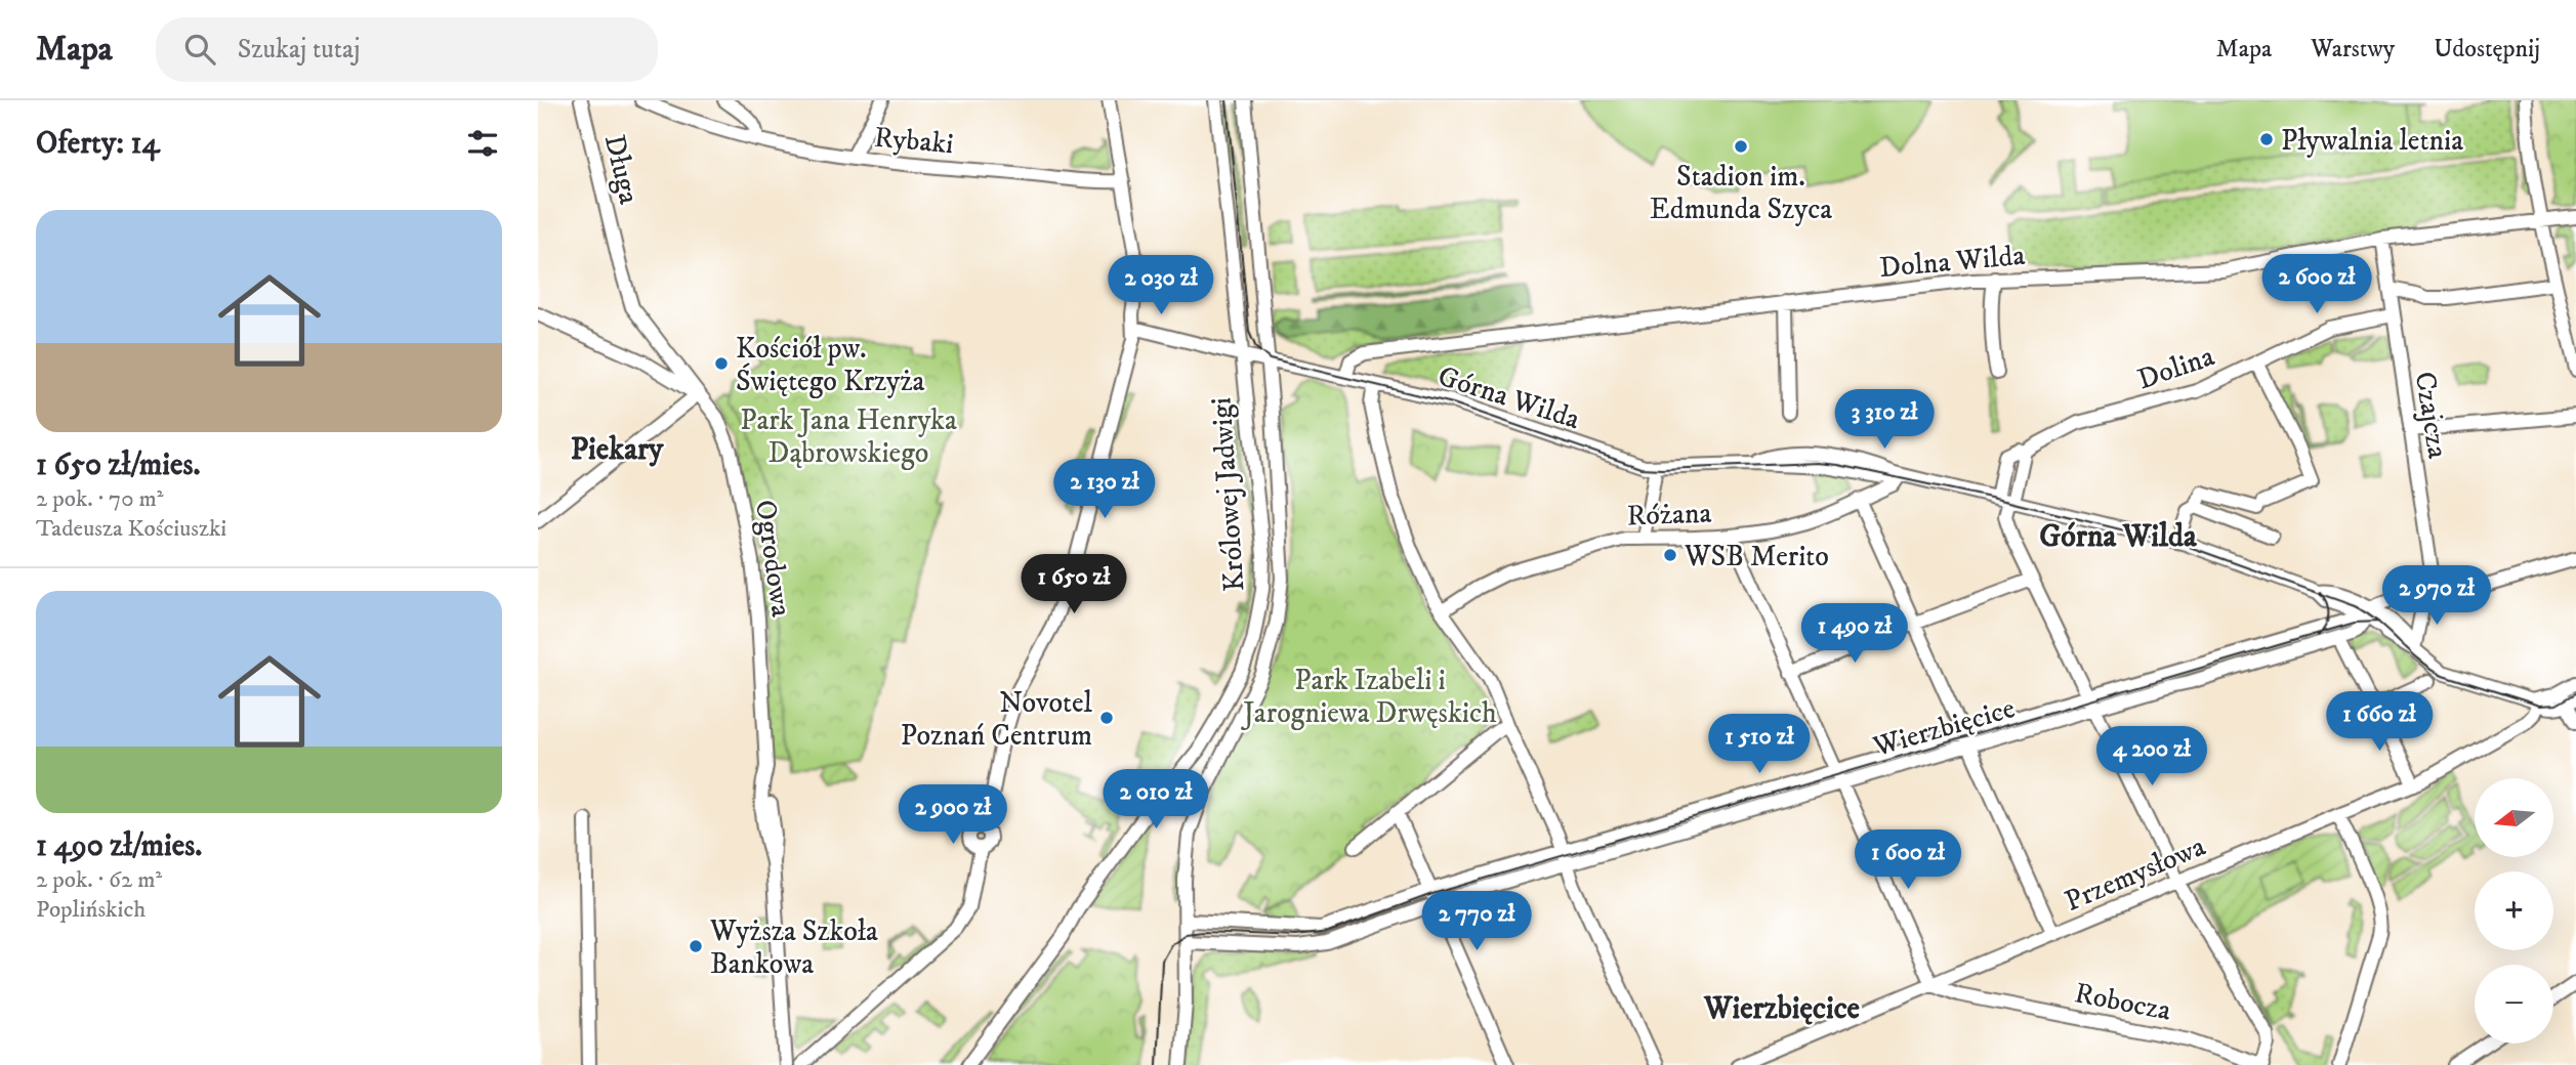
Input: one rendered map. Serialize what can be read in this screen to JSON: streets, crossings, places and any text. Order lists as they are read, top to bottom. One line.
{"streets":{"street":["Rybaki","Długa","Dolna Wilda","Dolina","Górna Wilda","Czajcza","Królowej Jadwigi","Różana","Ogrodowa","Wierzbięcice","Przemysłowa","Robocza"]},"crossings":[["Długa","Ogrodowa"],["Dolna Wilda","Górna Wilda"],["Dolna Wilda","Czajcza"],["Dolina","Górna Wilda"],["Dolina","Czajcza"],["Dolina","Wierzbięcice"],["Dolina","Przemysłowa"],["Dolina","Robocza"],["Górna Wilda","Królowej Jadwigi"],["Górna Wilda","Różana"],["Górna Wilda","Wierzbięcice"],["Czajcza","Wierzbięcice"],["Królowej Jadwigi","Wierzbięcice"],["Przemysłowa","Robocza"]],"districts":["Piekary","Górna Wilda","Wierzbięcice"],"parks":["Park Jana Henryka Dąbrowskiego","Park Izabeli i Jarogniewa Drwęskich"],"places":["Pływalnia letnia","Stadion im. Edmunda Szyca","Kościół pw. Świętego Krzyża","WSB Merito","Novotel Poznań Centrum","Wyższa Szkoła Bankowa"],"north":"left","page":{"header":"Mapa","search":"Szukaj tutaj","nav":["Mapa","Warstwy","Udostępnij"],"heading":"Oferty: 14","list":[{"name":"1 650 zł/mies.","note":"2 pok. · 70 m² · Tadeusza Kościuszki"},{"name":"1 490 zł/mies.","note":"2 pok. · 62 m² · Poplińskich"}],"price":["2 600 zł","2 030 zł","3 310 zł","2 130 zł","1 650 zł","2 970 zł","1 490 zł","1 660 zł","1 510 zł","4 200 zł","2 010 zł","2 900 zł","1 600 zł","2 770 zł"],"map_buttons":["+","−"]}}
